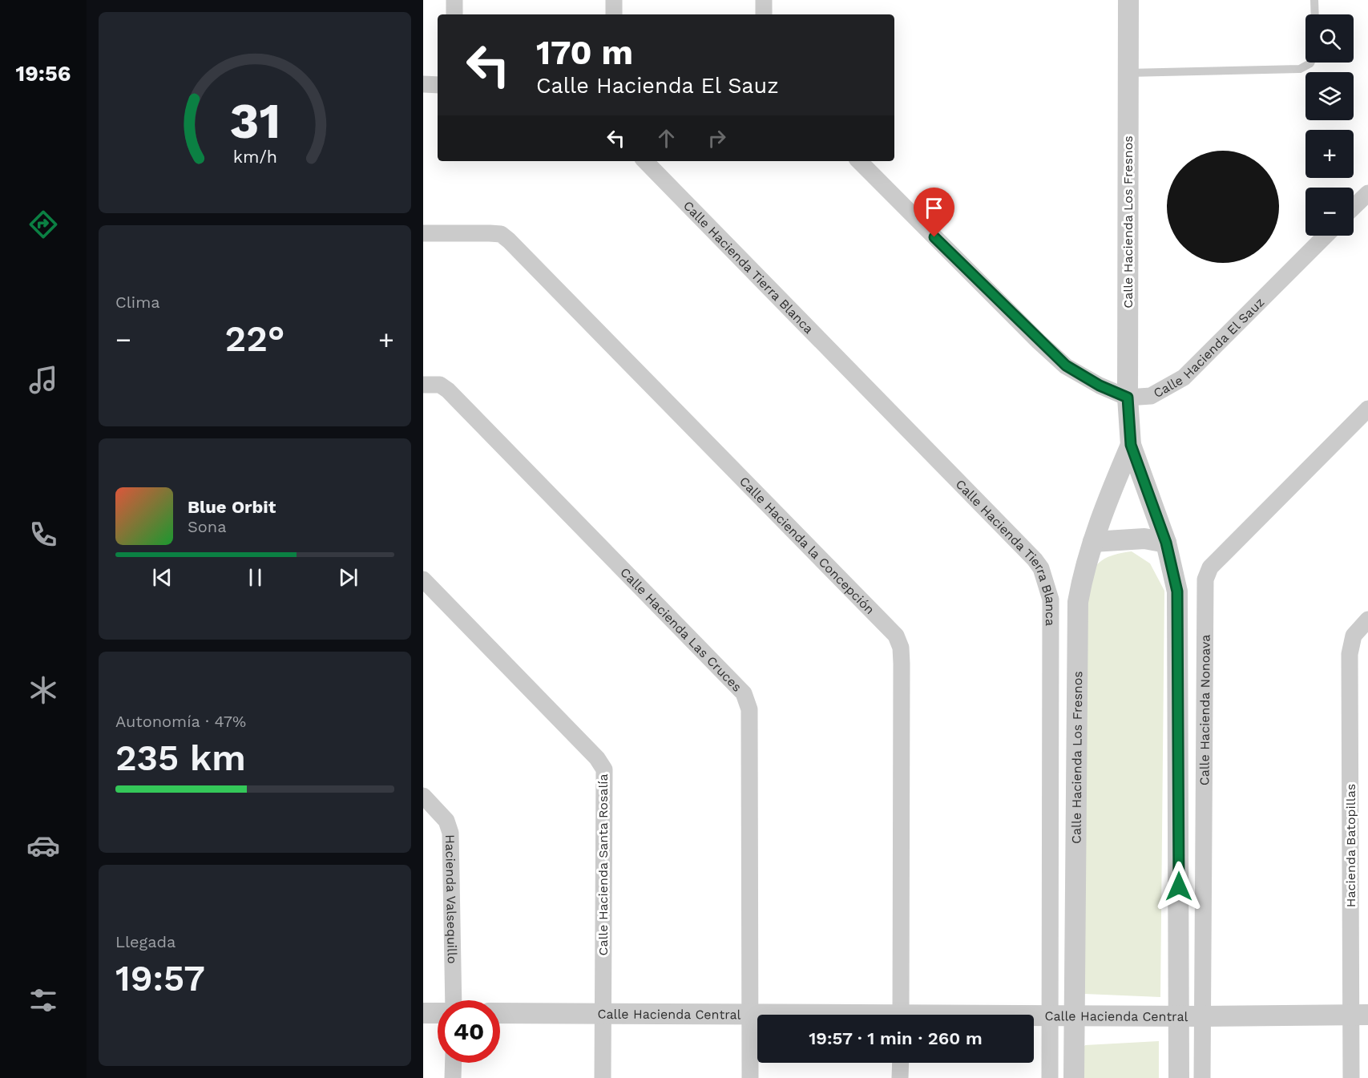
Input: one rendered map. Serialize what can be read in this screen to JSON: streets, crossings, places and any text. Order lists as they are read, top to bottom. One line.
{"streets":{"street":["Calle Hacienda Los Fresnos","Calle Hacienda Tierra Blanca","Calle Hacienda El Sauz","Calle Hacienda la Concepción","Calle Hacienda Las Cruces","Calle Hacienda Nonoava","Hacienda Batopillas","Calle Hacienda Santa Rosalía","Hacienda Valsequillo","Calle Hacienda Central"]},"crossings":[["Calle Hacienda Los Fresnos","Calle Hacienda El Sauz"],["Calle Hacienda Los Fresnos","Calle Hacienda Central"],["Calle Hacienda Tierra Blanca","Calle Hacienda Central"],["Calle Hacienda Las Cruces","Calle Hacienda Central"],["Calle Hacienda Nonoava","Calle Hacienda Central"],["Hacienda Batopillas","Calle Hacienda Central"],["Calle Hacienda Santa Rosalía","Calle Hacienda Central"]],"page":{"tabs":"19:56","map_buttons":["+","−"],"turn":["170 m","Calle Hacienda El Sauz"],"tile":["Clima",["Autonomía · 47%","235 km"],["Llegada","19:57"]],"heat":["−","22°","+"],"song":["Blue Orbit","Sona"],"limit":"40","trip":"19:57 · 1 min · 260 m","gauge":["31","km/h"]}}
